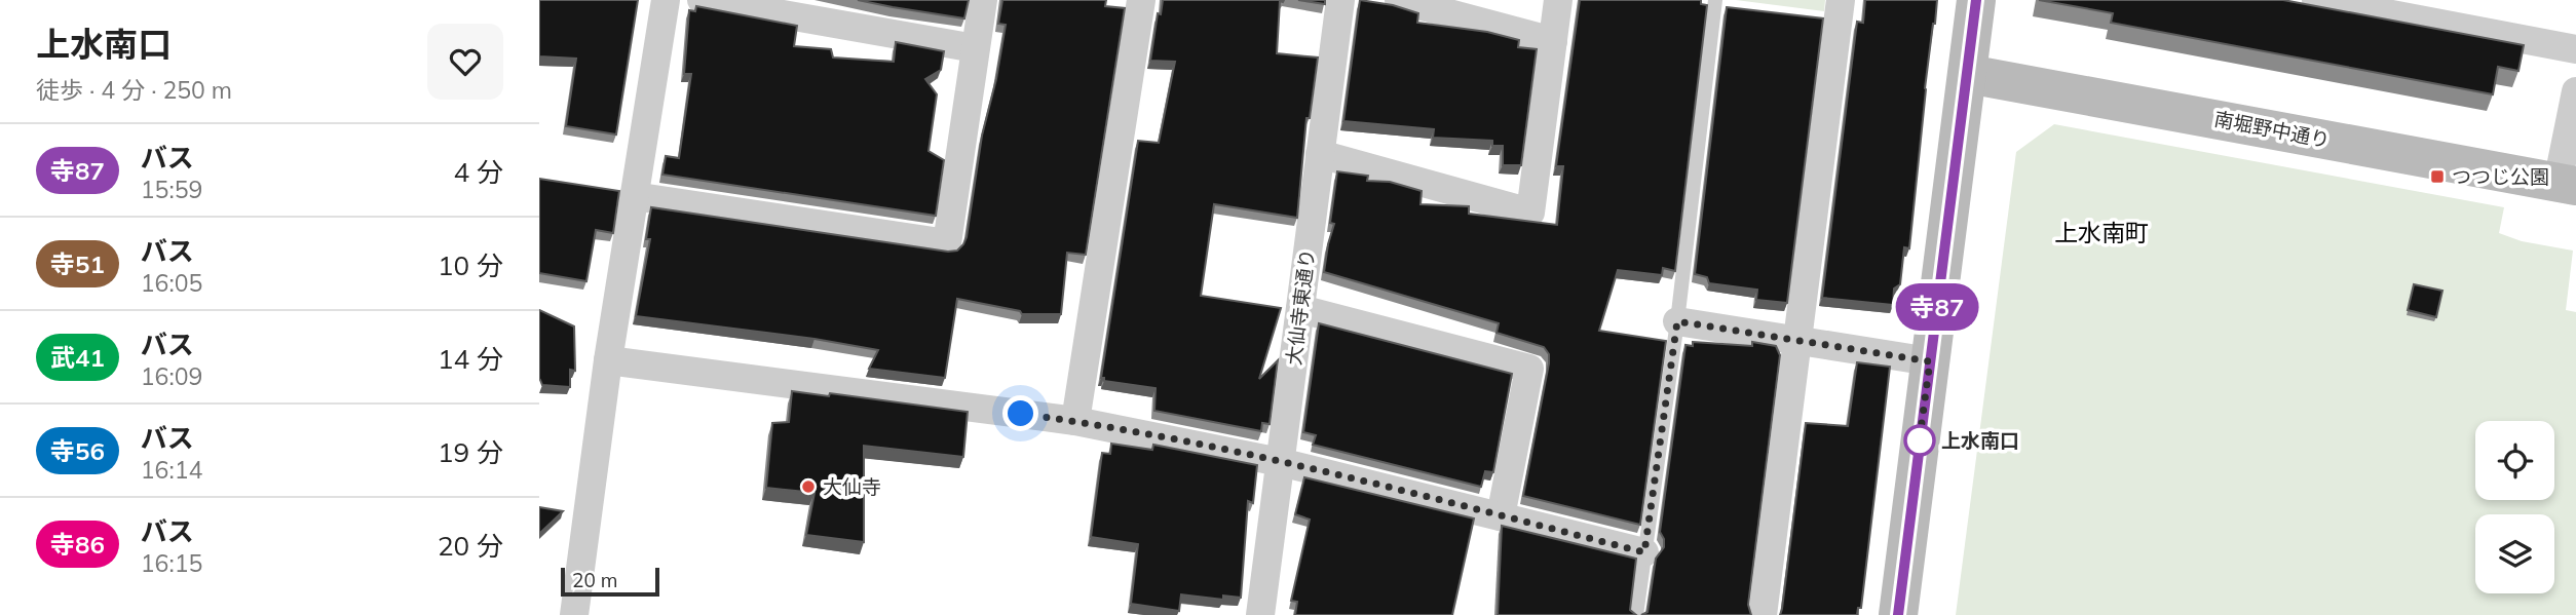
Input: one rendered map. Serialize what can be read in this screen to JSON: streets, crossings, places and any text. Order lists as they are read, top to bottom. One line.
{"streets":{"main road":["南堀野中通り"],"street":["大仙寺東通り"]},"districts":["上水南町"],"places":{"transit":["つつじ公園"],"other":["上水南口","大仙寺"]},"lines":["bus line 寺87"],"scale_bar":"20 m","page":{"heading":["上水南口","徒歩 · 4 分 · 250 m"],"on_map":"寺87","list":[{"mark":"寺87","name":"バス","note":"15:59","value":"4 分"},{"mark":"寺51","name":"バス","note":"16:05","value":"10 分"},{"mark":"武41","name":"バス","note":"16:09","value":"14 分"},{"mark":"寺56","name":"バス","note":"16:14","value":"19 分"},{"mark":"寺86","name":"バス","note":"16:15","value":"20 分"}],"scale":"20 m"}}
